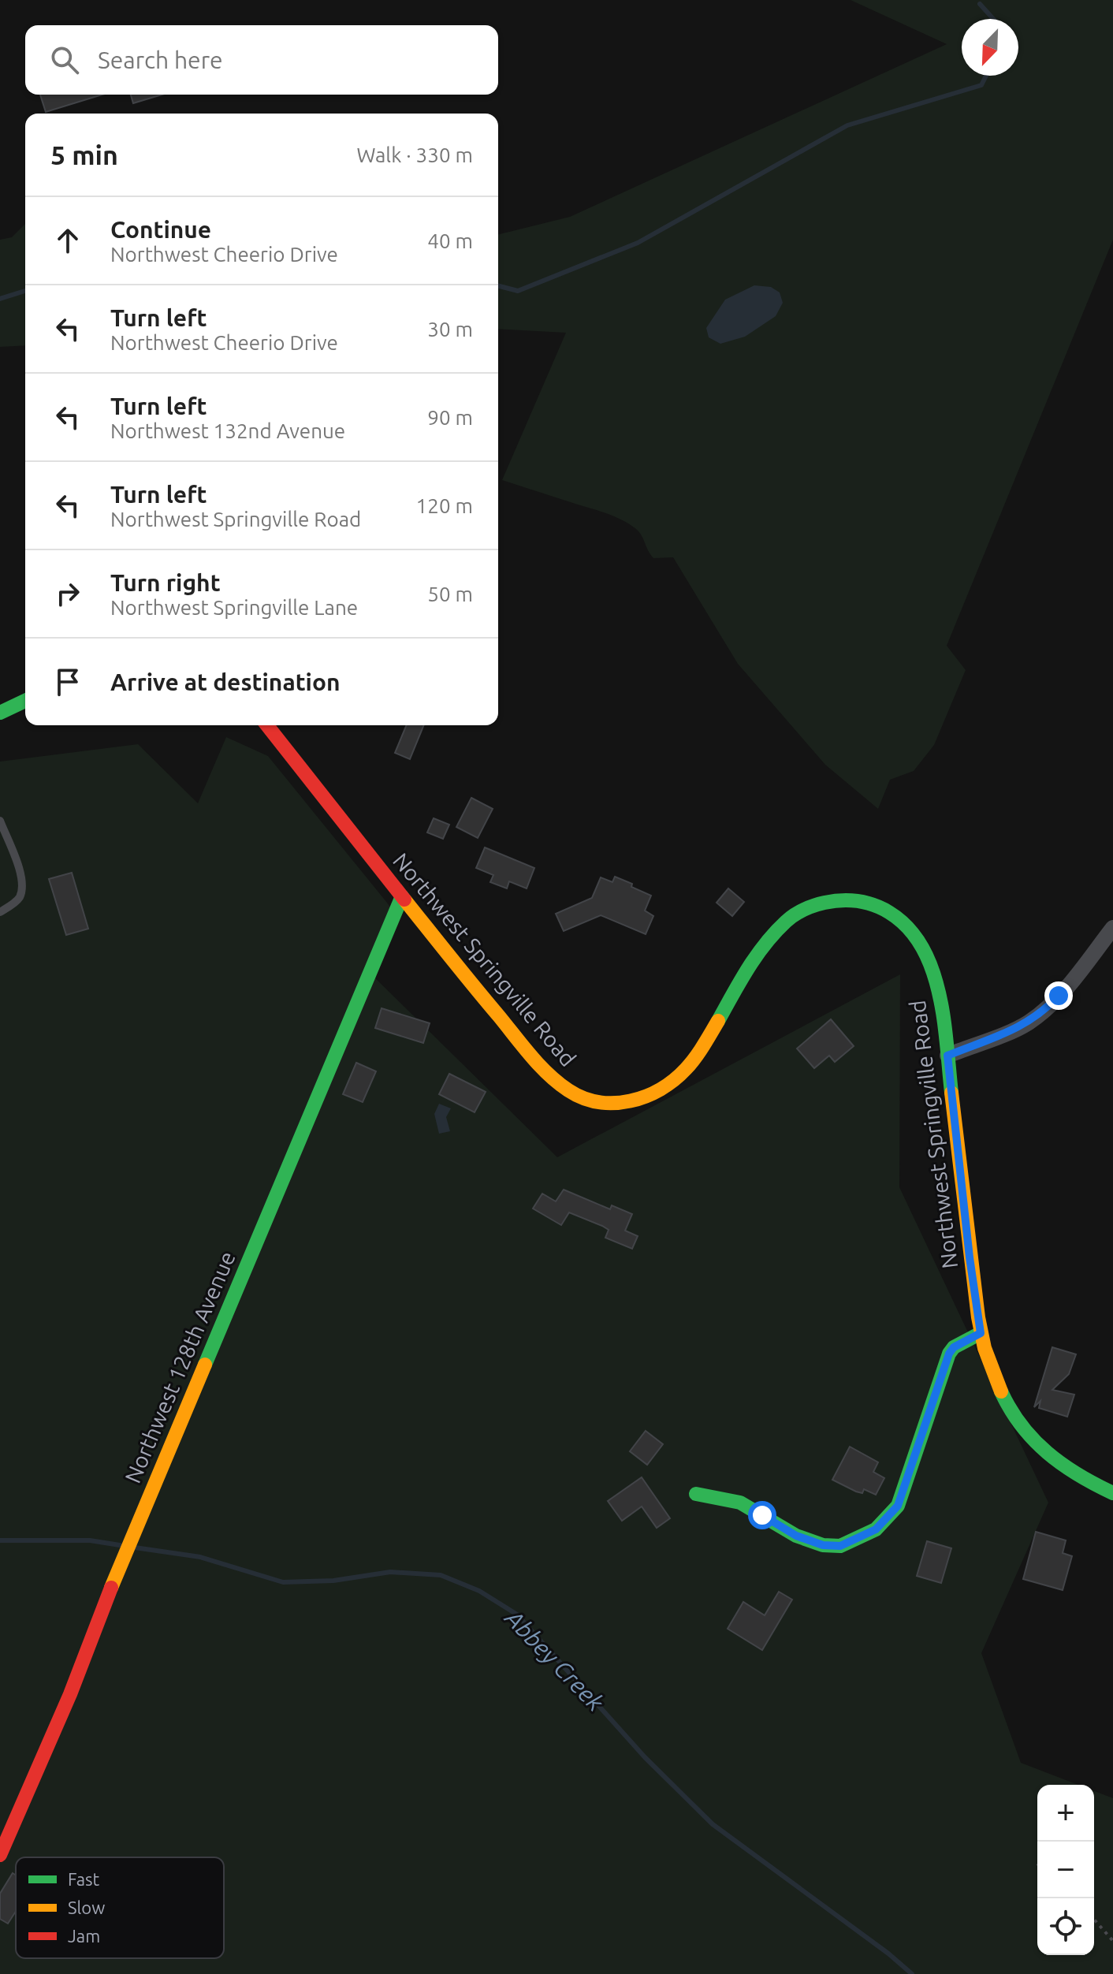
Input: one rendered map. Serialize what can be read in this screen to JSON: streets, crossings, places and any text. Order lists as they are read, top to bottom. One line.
{"streets":{"street":["Northwest Springville Road","Northwest 128th Avenue"]},"crossings":[["Northwest Springville Road","Northwest 128th Avenue"]],"water":["Abbey Creek"],"legend":["Fast","Slow","Jam"],"north":"bottom left","page":{"search":"Search here","heading":["5 min","Walk · 330 m"],"list":[["Continue","Northwest Cheerio Drive","40 m"],["Turn left","Northwest Cheerio Drive","30 m"],["Turn left","Northwest 132nd Avenue","90 m"],["Turn left","Northwest Springville Road","120 m"],["Turn right","Northwest Springville Lane","50 m"],"Arrive at destination"],"map_buttons":["+","−"]}}
